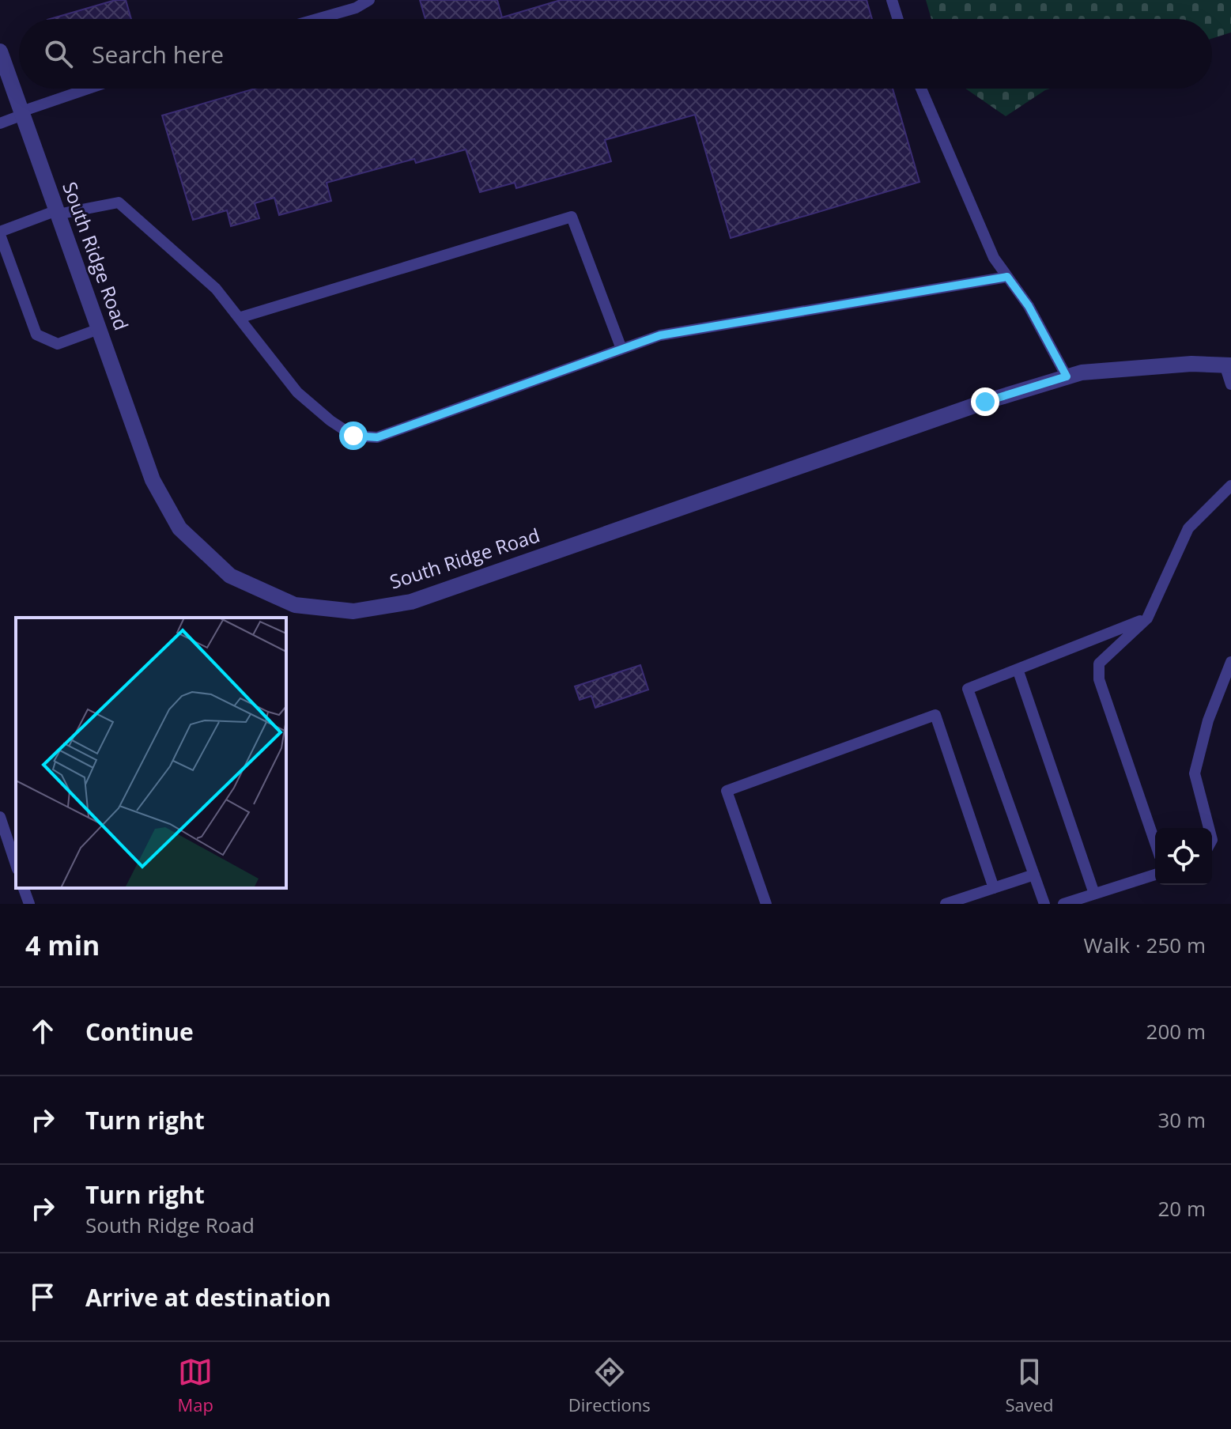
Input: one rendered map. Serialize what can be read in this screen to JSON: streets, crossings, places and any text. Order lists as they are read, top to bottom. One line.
{"streets":{"street":["South Ridge Road"]},"page":{"search":"Search here","heading":["4 min","Walk · 250 m"],"list":[["Continue","200 m"],["Turn right","30 m"],["Turn right","South Ridge Road","20 m"],"Arrive at destination"],"nav":["Map","Directions","Saved"]}}
